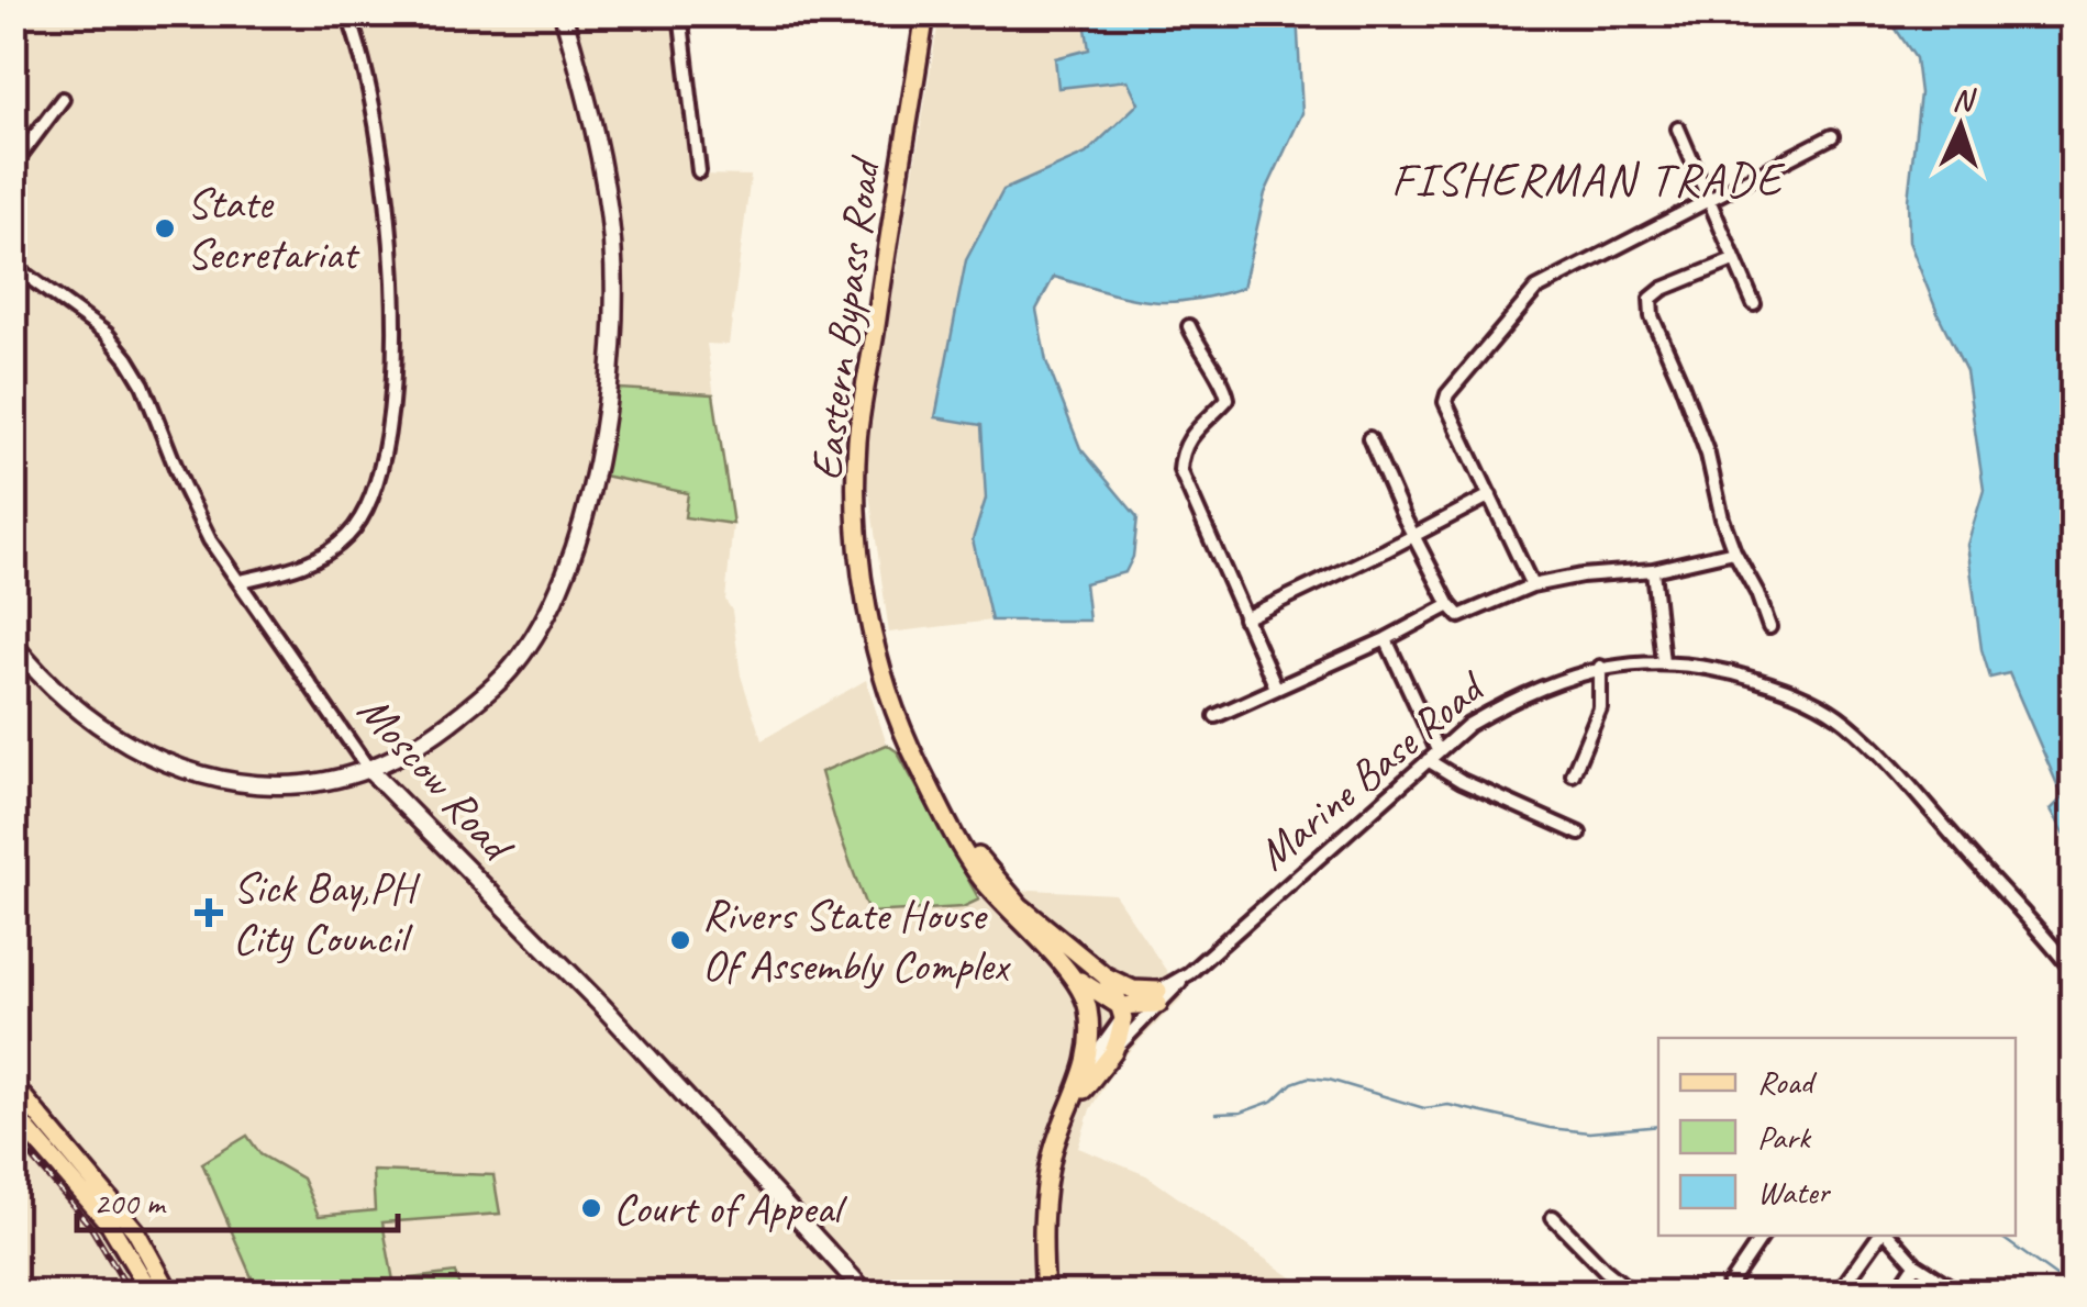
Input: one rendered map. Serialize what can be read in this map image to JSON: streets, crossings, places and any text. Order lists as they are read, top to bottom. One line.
{"streets":{"main road":["Eastern Bypass Road"],"street":["Marine Base Road","Moscow Road"]},"districts":["FISHERMAN TRADE"],"places":{"other":["State Secretariat","Rivers State House Of Assembly Complex","Court of Appeal"],"health":["Sick Bay,PH City Council"]},"legend":["Road","Park","Water"],"scale_bar":"200 m","north":"top"}
